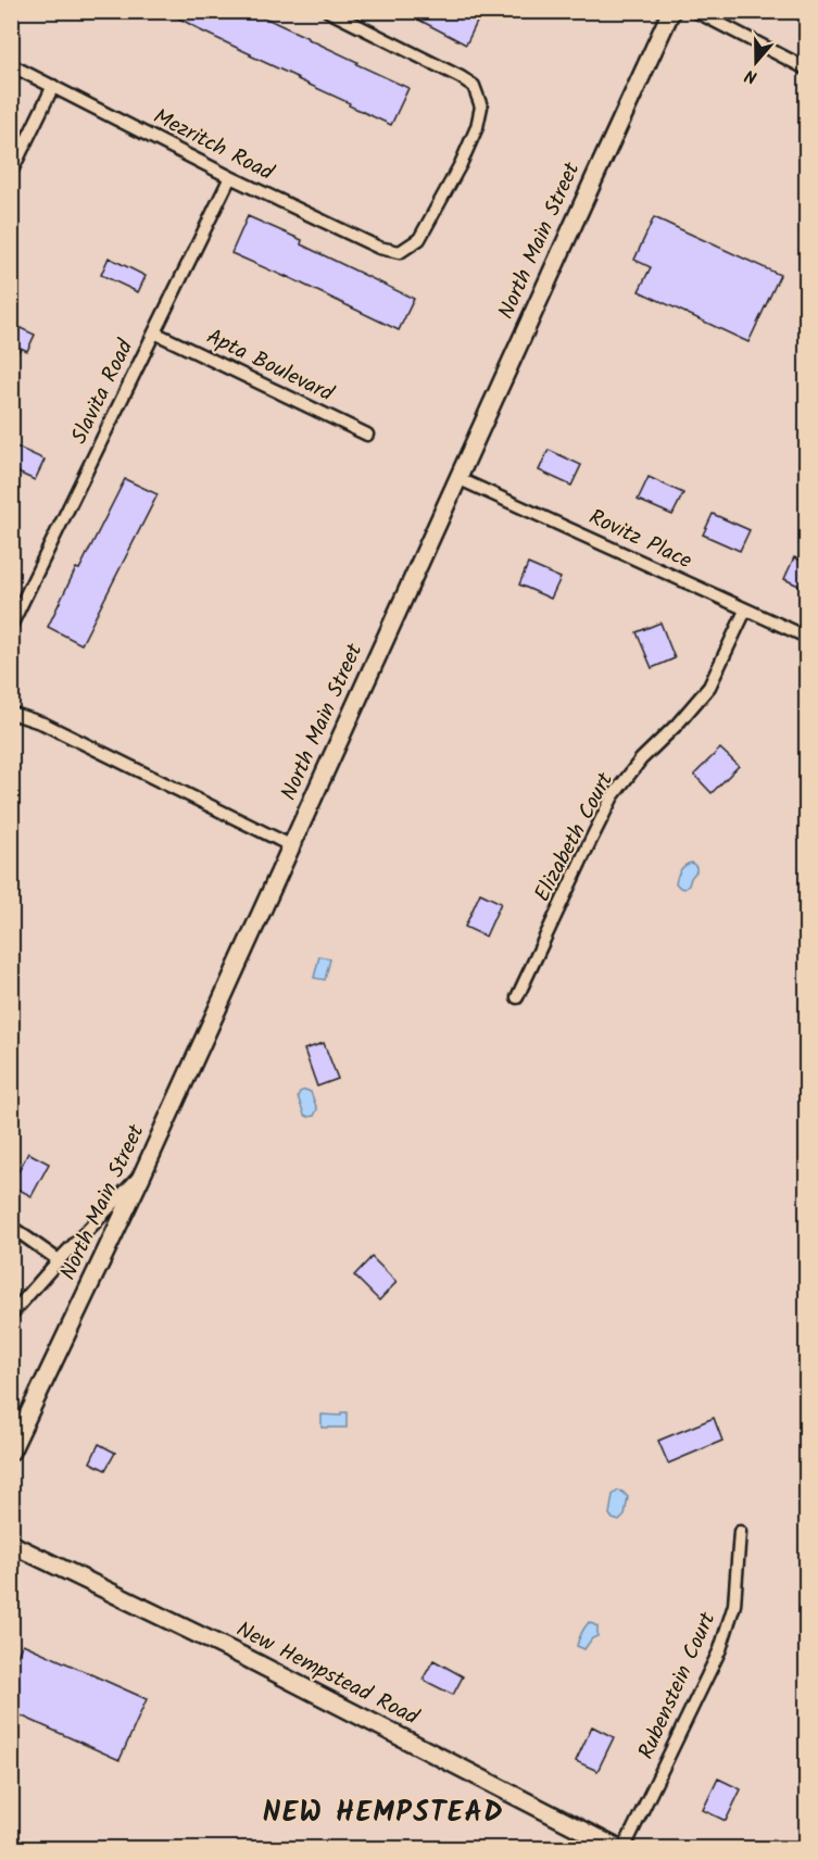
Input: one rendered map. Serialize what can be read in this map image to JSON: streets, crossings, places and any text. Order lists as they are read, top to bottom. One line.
{"streets":{"main road":["North Main Street","New Hempstead Road"],"street":["Mezritch Road","Apta Boulevard","Slavita Road","Rovitz Place","Elizabeth Court","Rubenstein Court"]},"crossings":[["Mezritch Road","Slavita Road"],["North Main Street","Rovitz Place"],["Apta Boulevard","Slavita Road"],["Rovitz Place","Elizabeth Court"],["New Hempstead Road","Rubenstein Court"]],"districts":["NEW HEMPSTEAD"],"north":"bottom"}
